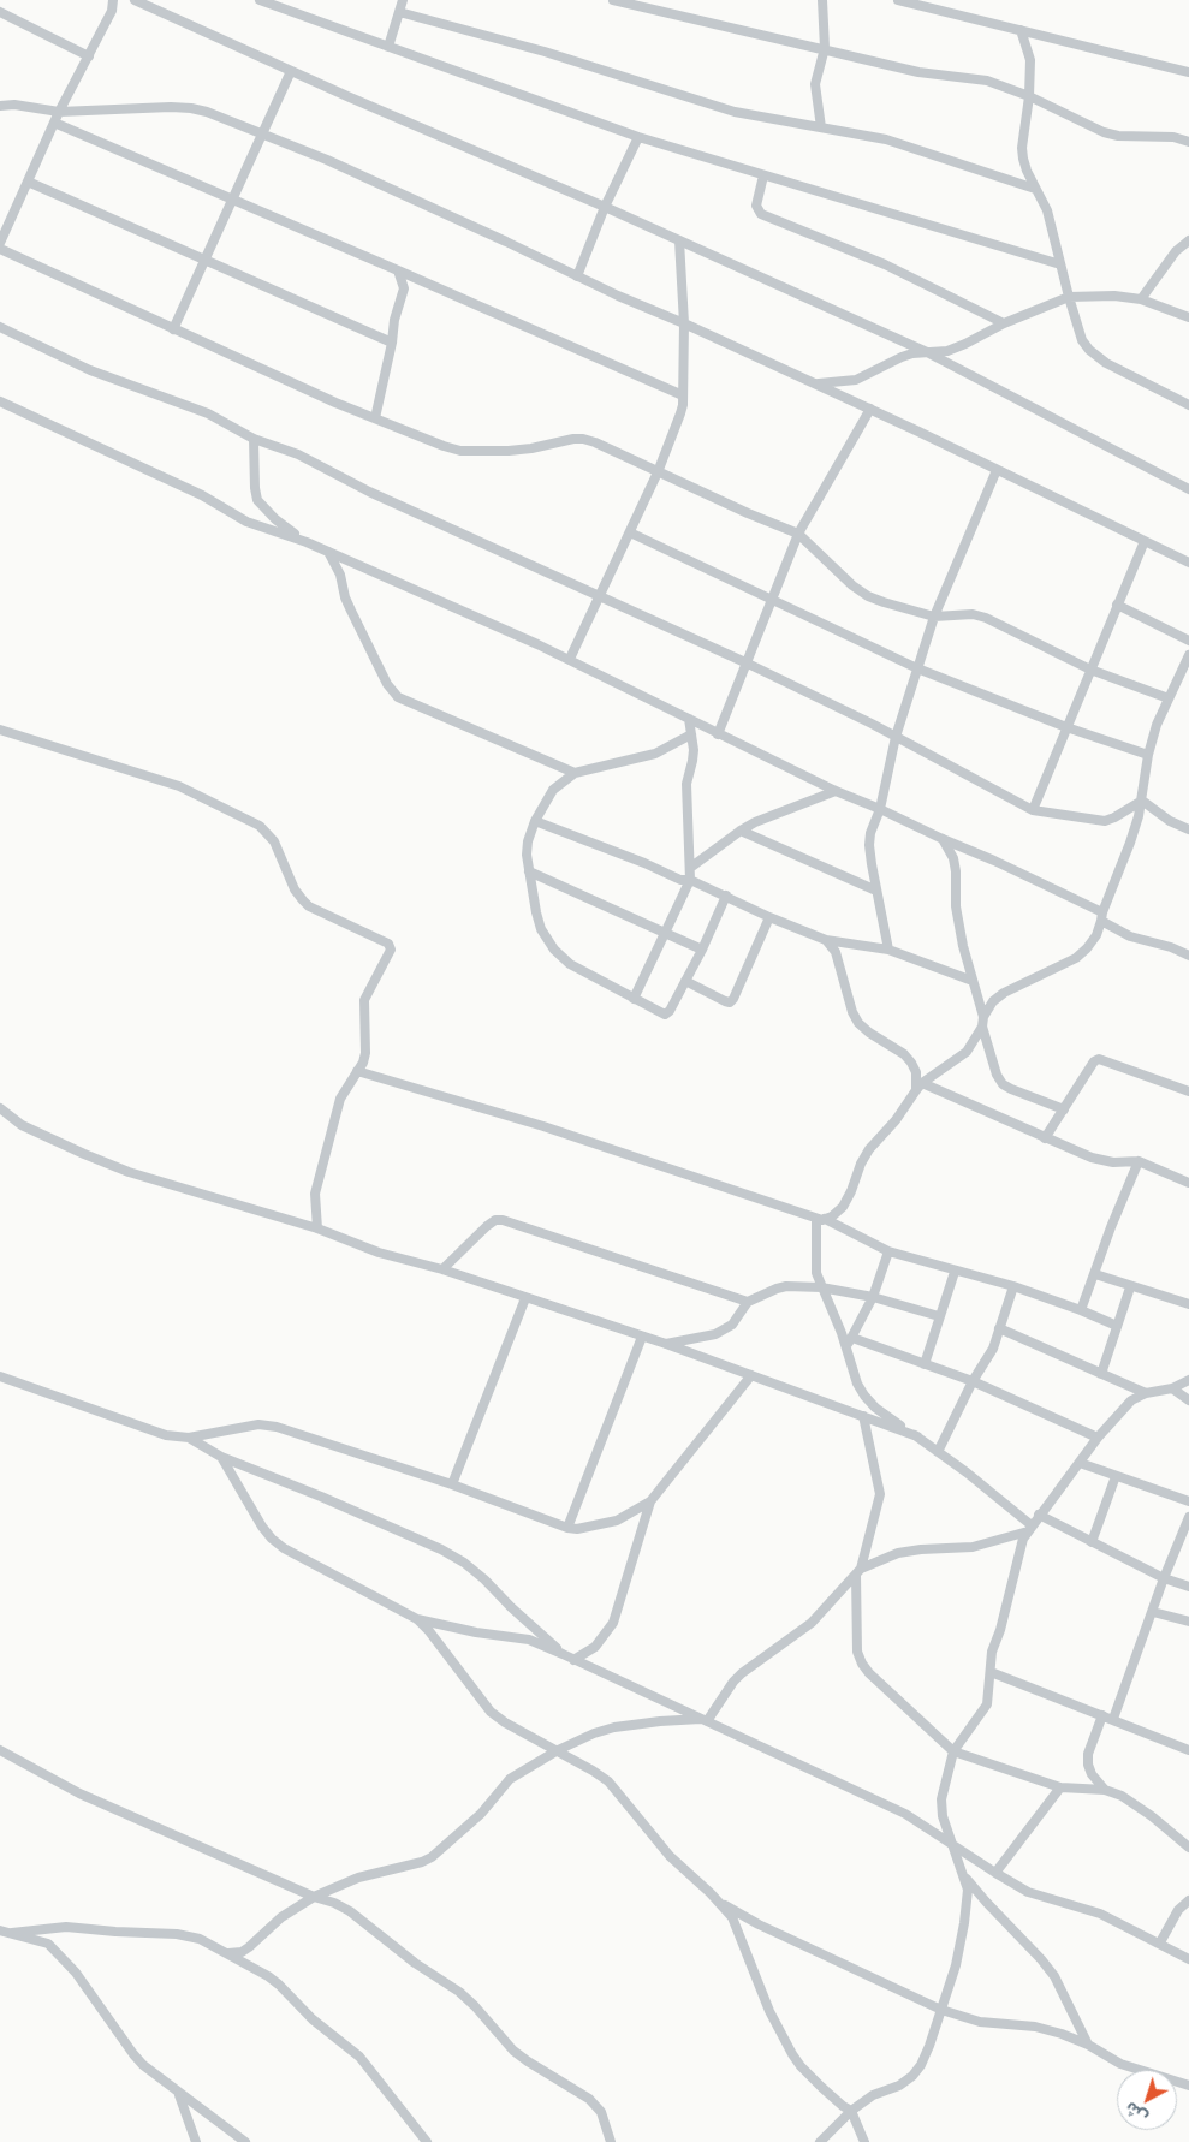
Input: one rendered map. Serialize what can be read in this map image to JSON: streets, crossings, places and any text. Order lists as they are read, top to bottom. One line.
{"north":"bottom left"}
